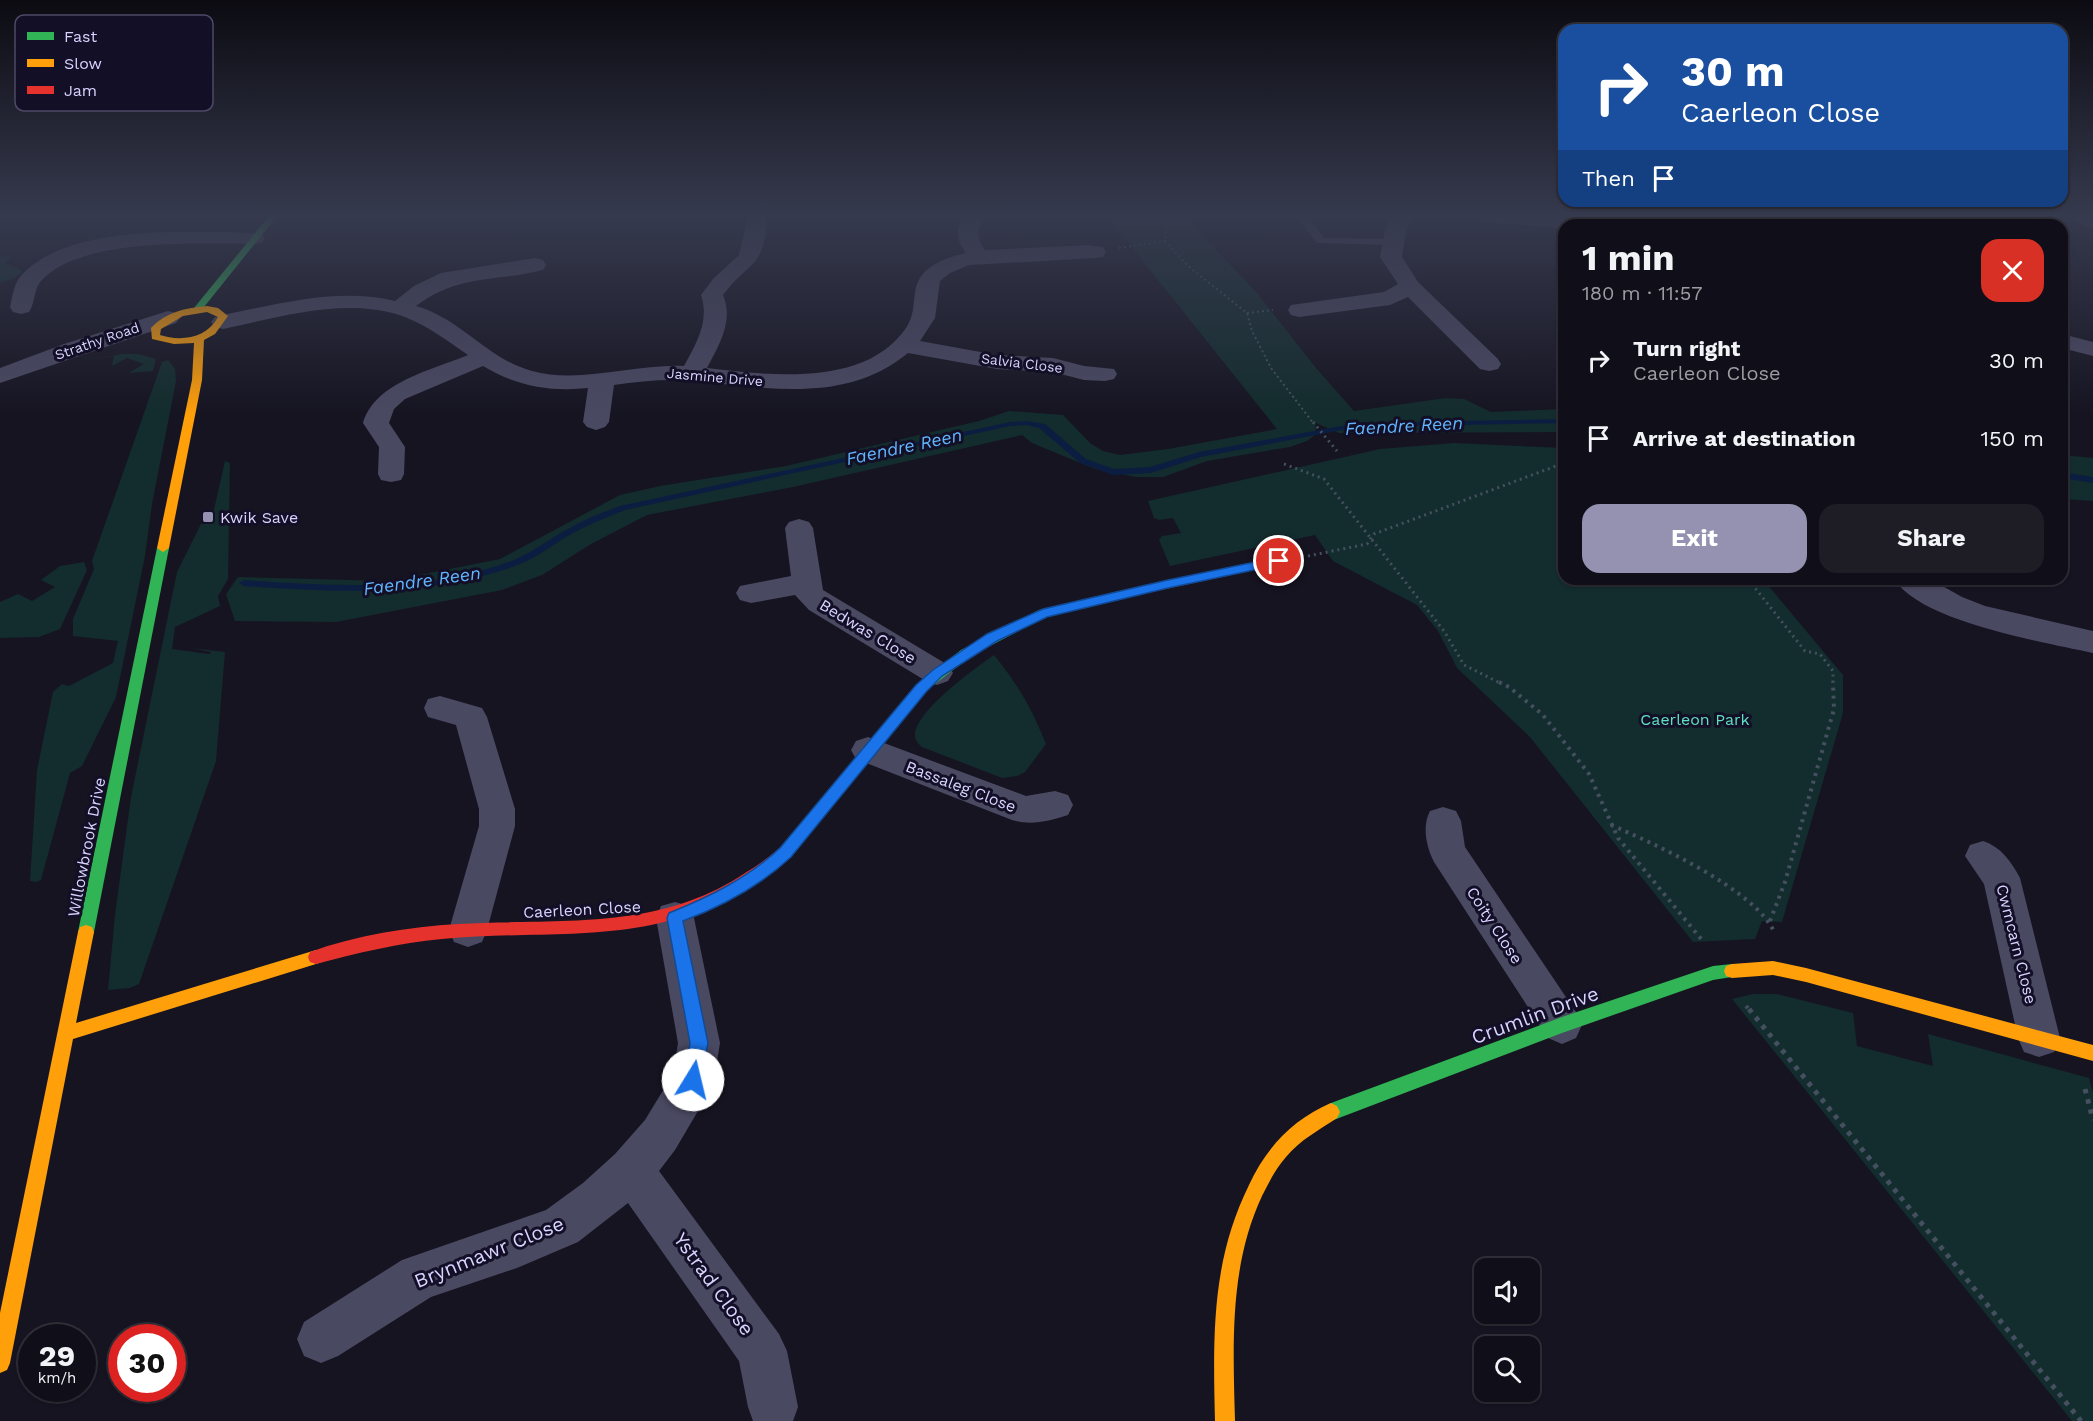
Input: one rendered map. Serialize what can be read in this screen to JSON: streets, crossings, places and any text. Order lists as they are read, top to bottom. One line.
{"streets":{"street":["Strathy Road","Salvia Close","Jasmine Drive","Bedwas Close","Bassaleg Close","Willowbrook Drive","Caerleon Close","Coity Close","Cwmcarn Close","Crumlin Drive","Brynmawr Close","Ystrad Close"]},"crossings":[["Salvia Close","Jasmine Drive"],["Bedwas Close","Caerleon Close"],["Bassaleg Close","Caerleon Close"],["Willowbrook Drive","Caerleon Close"],["Caerleon Close","Brynmawr Close"],["Coity Close","Crumlin Drive"],["Cwmcarn Close","Crumlin Drive"],["Brynmawr Close","Ystrad Close"]],"water":["Faendre Reen"],"parks":["Caerleon Park"],"places":{"transit":["Kwik Save"]},"legend":["Fast","Slow","Jam"],"page":{"turn":["30 m","Caerleon Close"],"then":"Then","heading":["1 min","180 m · 11:57"],"list":[{"name":"Turn right","note":"Caerleon Close","value":"30 m"},{"name":"Arrive at destination","value":"150 m"}],"buttons":["Exit","Share"],"speed":"29 km/h","limit":"30"}}
